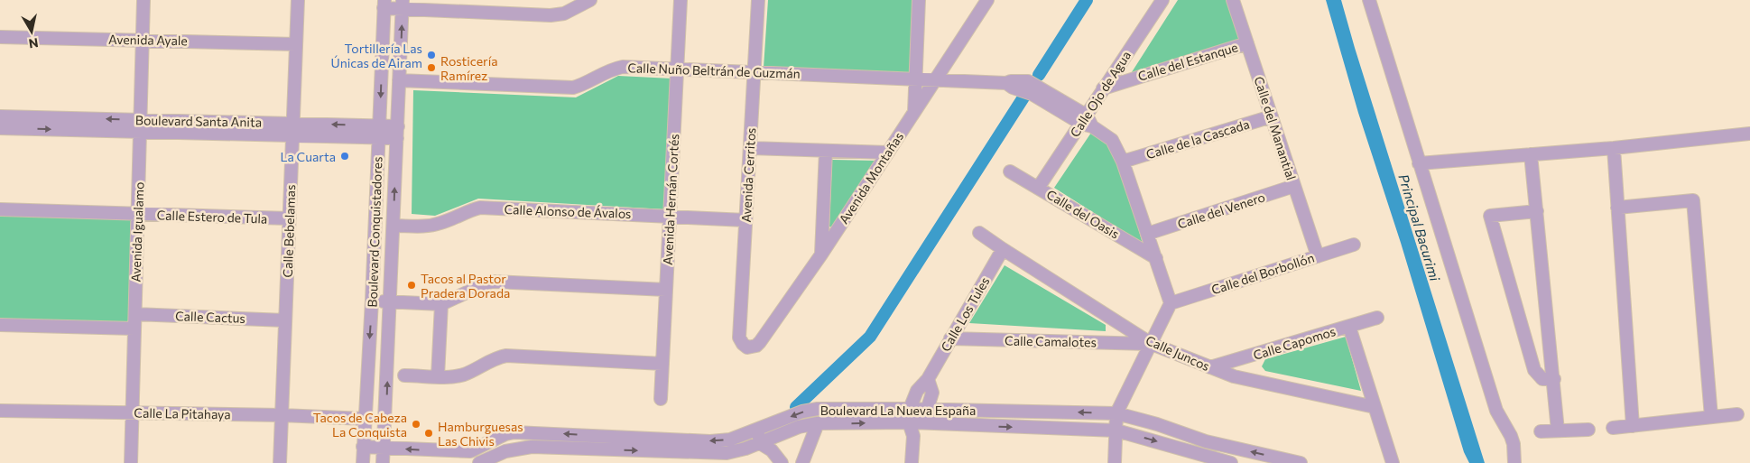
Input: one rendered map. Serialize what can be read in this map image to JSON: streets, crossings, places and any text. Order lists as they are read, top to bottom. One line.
{"streets":{"street":["Avenida Ayale","Calle del Estanque","Calle Nuño Beltrán de Guzmán","Calle Ojo de Agua","Boulevard Santa Anita","Calle del Manantial","Calle de la Cascada","Avenida Cerritos","Avenida Montañas","Avenida Hernán Cortés","Calle del Venero","Calle Alonso de Ávalos","Calle del Oasis","Calle Estero de Tula","Calle Bebelamas","Avenida Igualamo","Boulevard Conquistadores","Calle del Borbollón","Calle Los Tules","Calle Cactus","Calle Camalotes","Calle Capomos","Calle Juncos","Boulevard La Nueva España","Calle La Pitahaya"]},"crossings":[["Avenida Ayale","Calle Bebelamas"],["Avenida Ayale","Avenida Igualamo"],["Calle del Estanque","Calle Ojo de Agua"],["Calle del Estanque","Calle del Manantial"],["Calle Nuño Beltrán de Guzmán","Calle Ojo de Agua"],["Calle Nuño Beltrán de Guzmán","Calle de la Cascada"],["Calle Nuño Beltrán de Guzmán","Avenida Cerritos"],["Calle Nuño Beltrán de Guzmán","Avenida Montañas"],["Calle Nuño Beltrán de Guzmán","Avenida Hernán Cortés"],["Calle Nuño Beltrán de Guzmán","Calle del Venero"],["Calle Nuño Beltrán de Guzmán","Calle del Oasis"],["Calle Nuño Beltrán de Guzmán","Boulevard Conquistadores"],["Calle Nuño Beltrán de Guzmán","Calle del Borbollón"],["Calle Ojo de Agua","Calle del Oasis"],["Boulevard Santa Anita","Calle Bebelamas"],["Boulevard Santa Anita","Avenida Igualamo"],["Boulevard Santa Anita","Boulevard Conquistadores"],["Calle del Manantial","Calle de la Cascada"],["Calle del Manantial","Calle del Venero"],["Calle del Manantial","Calle del Borbollón"],["Avenida Cerritos","Avenida Montañas"],["Avenida Cerritos","Calle Alonso de Ávalos"],["Avenida Hernán Cortés","Calle Alonso de Ávalos"],["Calle Alonso de Ávalos","Boulevard Conquistadores"],["Calle Estero de Tula","Calle Bebelamas"],["Calle Estero de Tula","Avenida Igualamo"],["Calle Bebelamas","Calle Cactus"],["Calle Bebelamas","Calle La Pitahaya"],["Avenida Igualamo","Calle Cactus"],["Avenida Igualamo","Calle La Pitahaya"],["Boulevard Conquistadores","Boulevard La Nueva España"],["Boulevard Conquistadores","Calle La Pitahaya"],["Calle Los Tules","Calle Camalotes"],["Calle Los Tules","Calle Juncos"],["Calle Los Tules","Boulevard La Nueva España"],["Calle Camalotes","Calle Juncos"],["Calle Capomos","Calle Juncos"]],"water":["Principal Bacurimi"],"places":["Tortillería Las Únicas de Airam","Rosticería Ramírez","La Cuarta","Tacos al Pastor Pradera Dorada","Tacos de Cabeza La Conquista","Hamburguesas Las Chivis"],"north":"bottom"}
